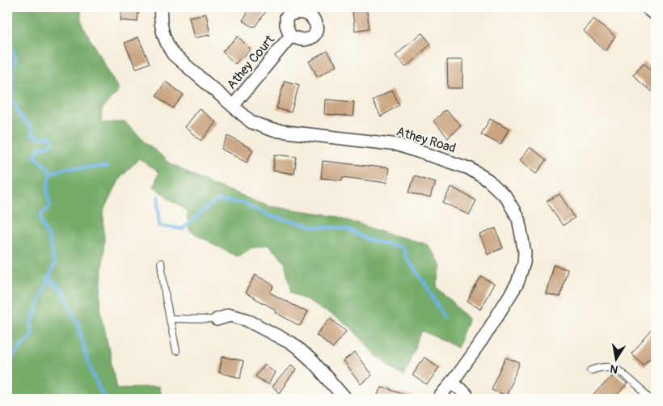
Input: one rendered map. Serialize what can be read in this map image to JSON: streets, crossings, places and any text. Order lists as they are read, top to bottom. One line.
{"streets":{"street":["Athey Court","Athey Road"]},"crossings":[["Athey Court","Athey Road"]],"north":"bottom"}
